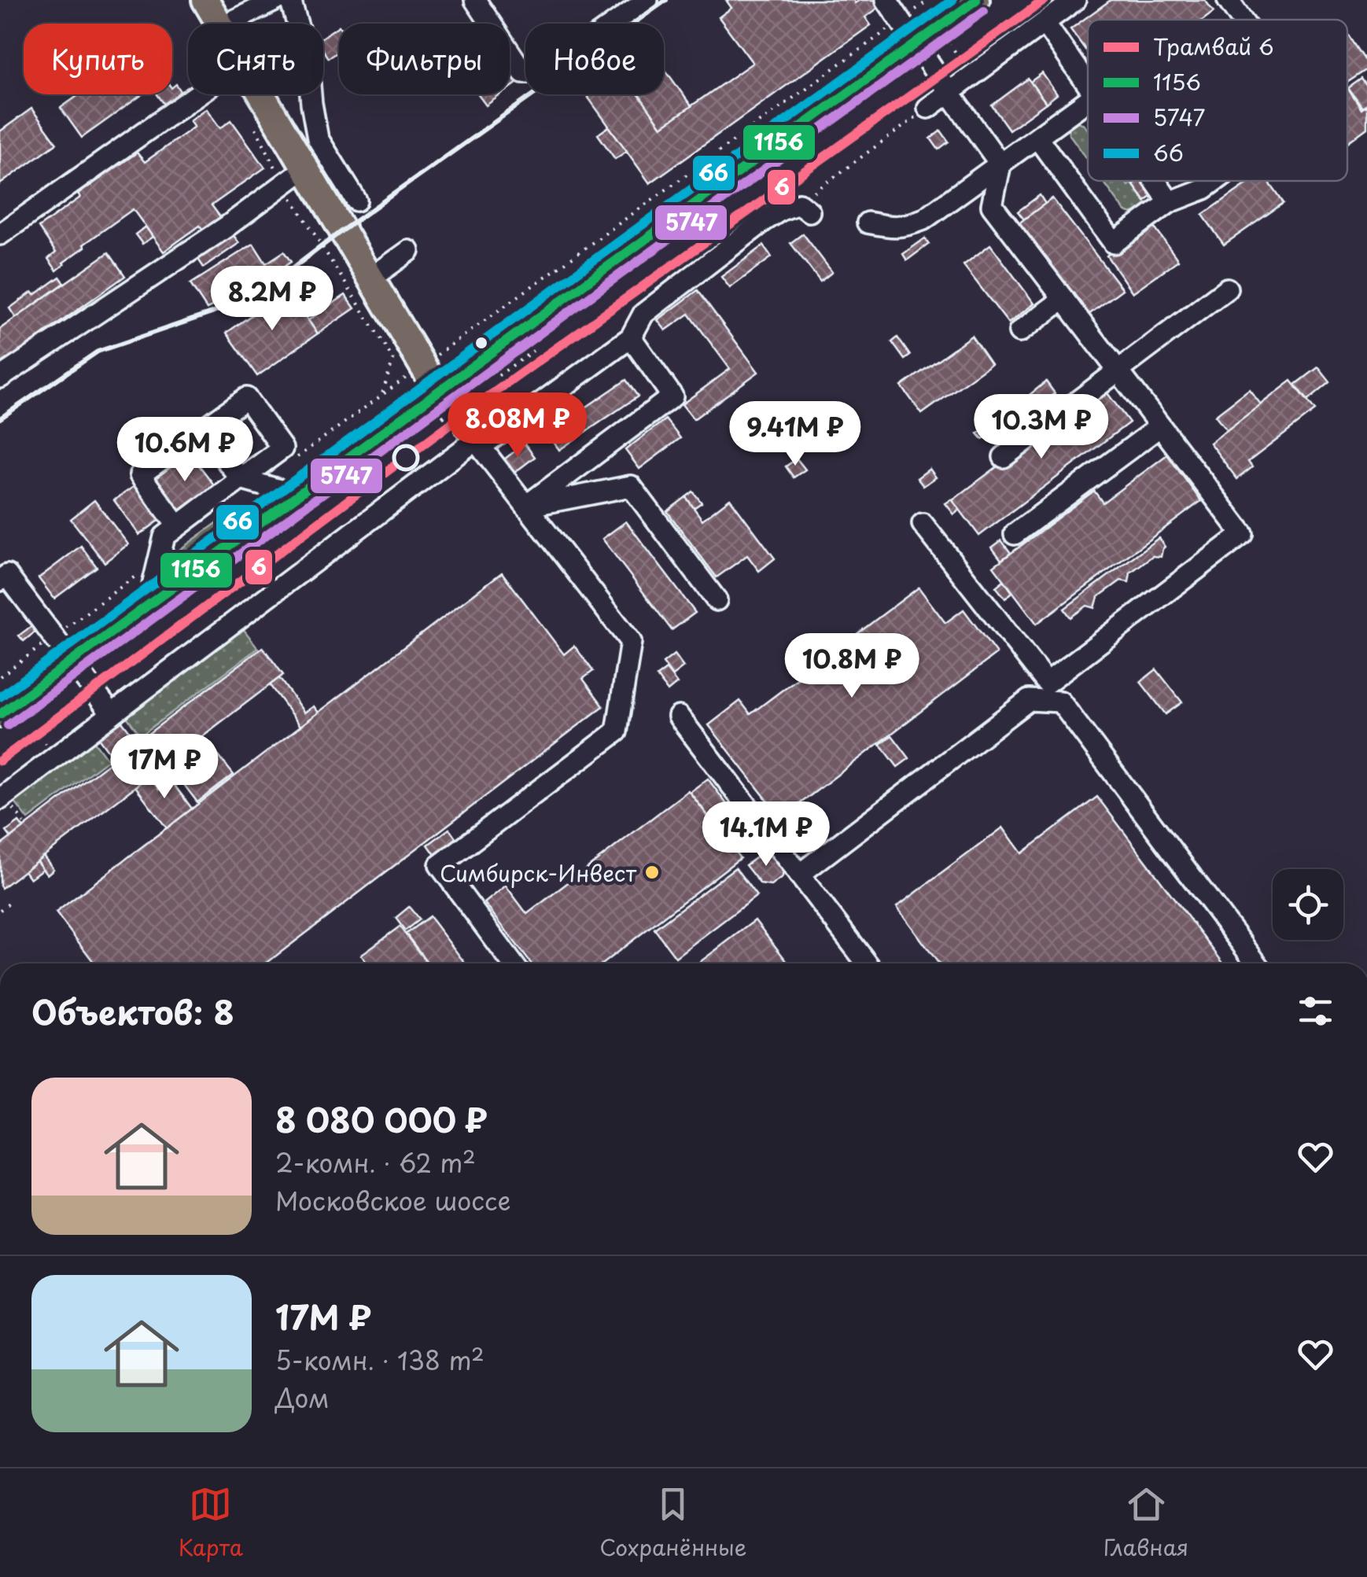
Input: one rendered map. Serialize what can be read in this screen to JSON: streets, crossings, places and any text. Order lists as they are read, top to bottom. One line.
{"places":["Симбирск-Инвест"],"lines":["tram line 6","transit line 1156","transit line 66","transit line 5747"],"legend":["Трамвай 6","1156","5747","66"],"page":{"chip":["Купить","Снять","Фильтры","Новое"],"price":["8.2M ₽","8.08M ₽","10.3M ₽","9.41M ₽","10.6M ₽","10.8M ₽","17M ₽","14.1M ₽"],"heading":"Объектов: 8","list":[{"name":"8 080 000 ₽","note":"2-комн. · 62 m² · Московское шоссе"},{"name":"17M ₽","note":"5-комн. · 138 m² · Дом"}],"tabs":["Карта","Сохранённые","Главная"]}}
